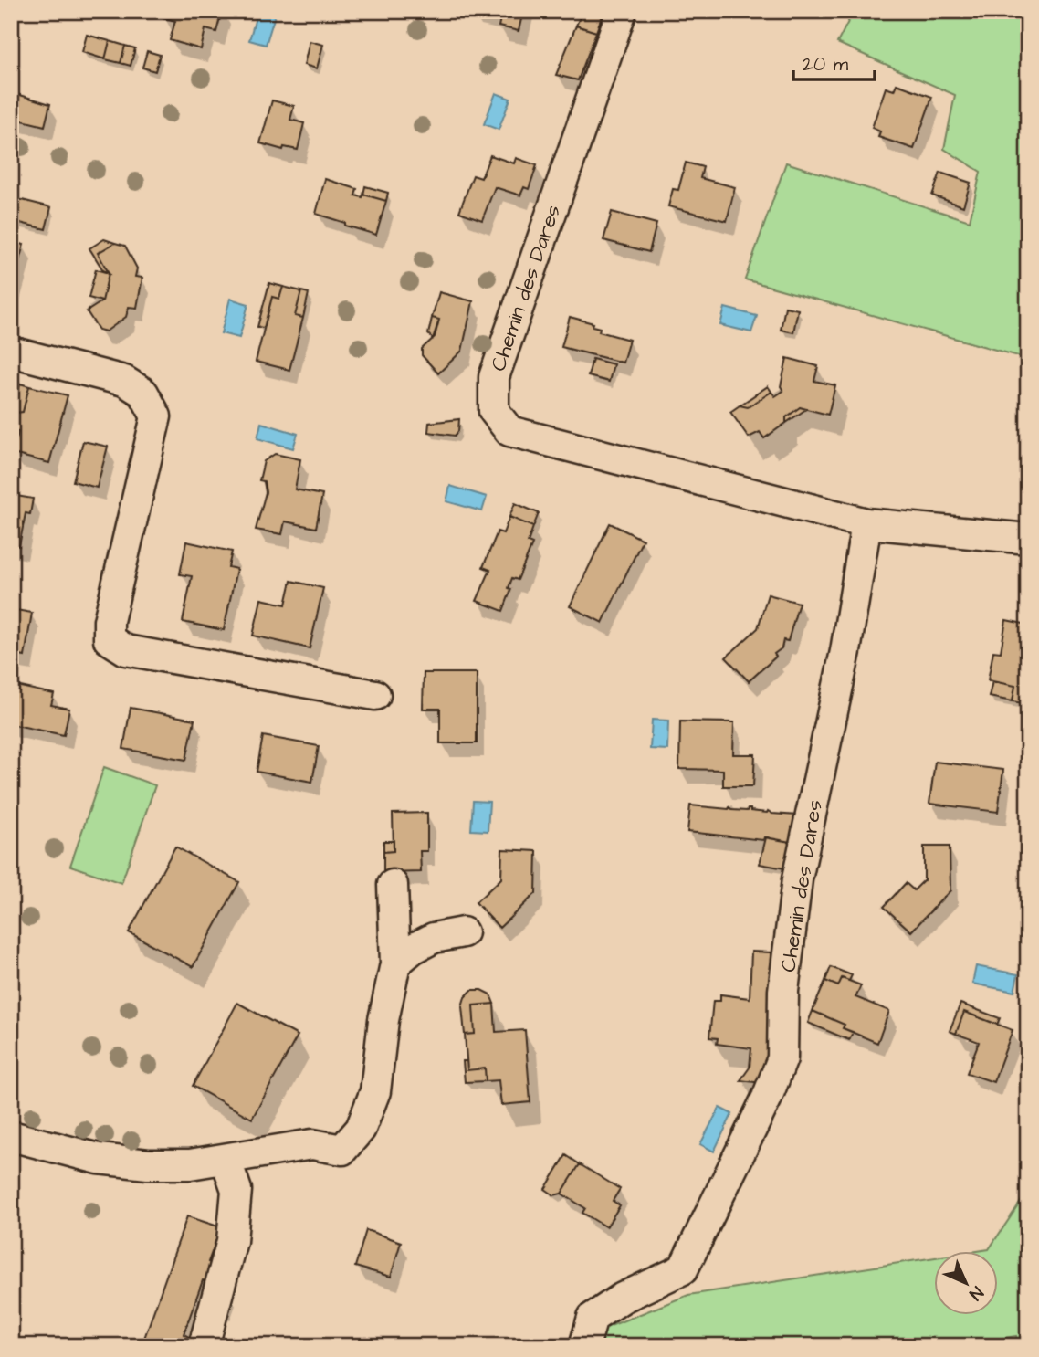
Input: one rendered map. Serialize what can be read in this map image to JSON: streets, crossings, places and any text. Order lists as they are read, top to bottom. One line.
{"streets":{"street":["Chemin des Dares"]},"scale_bar":"20 m","north":"bottom right"}
